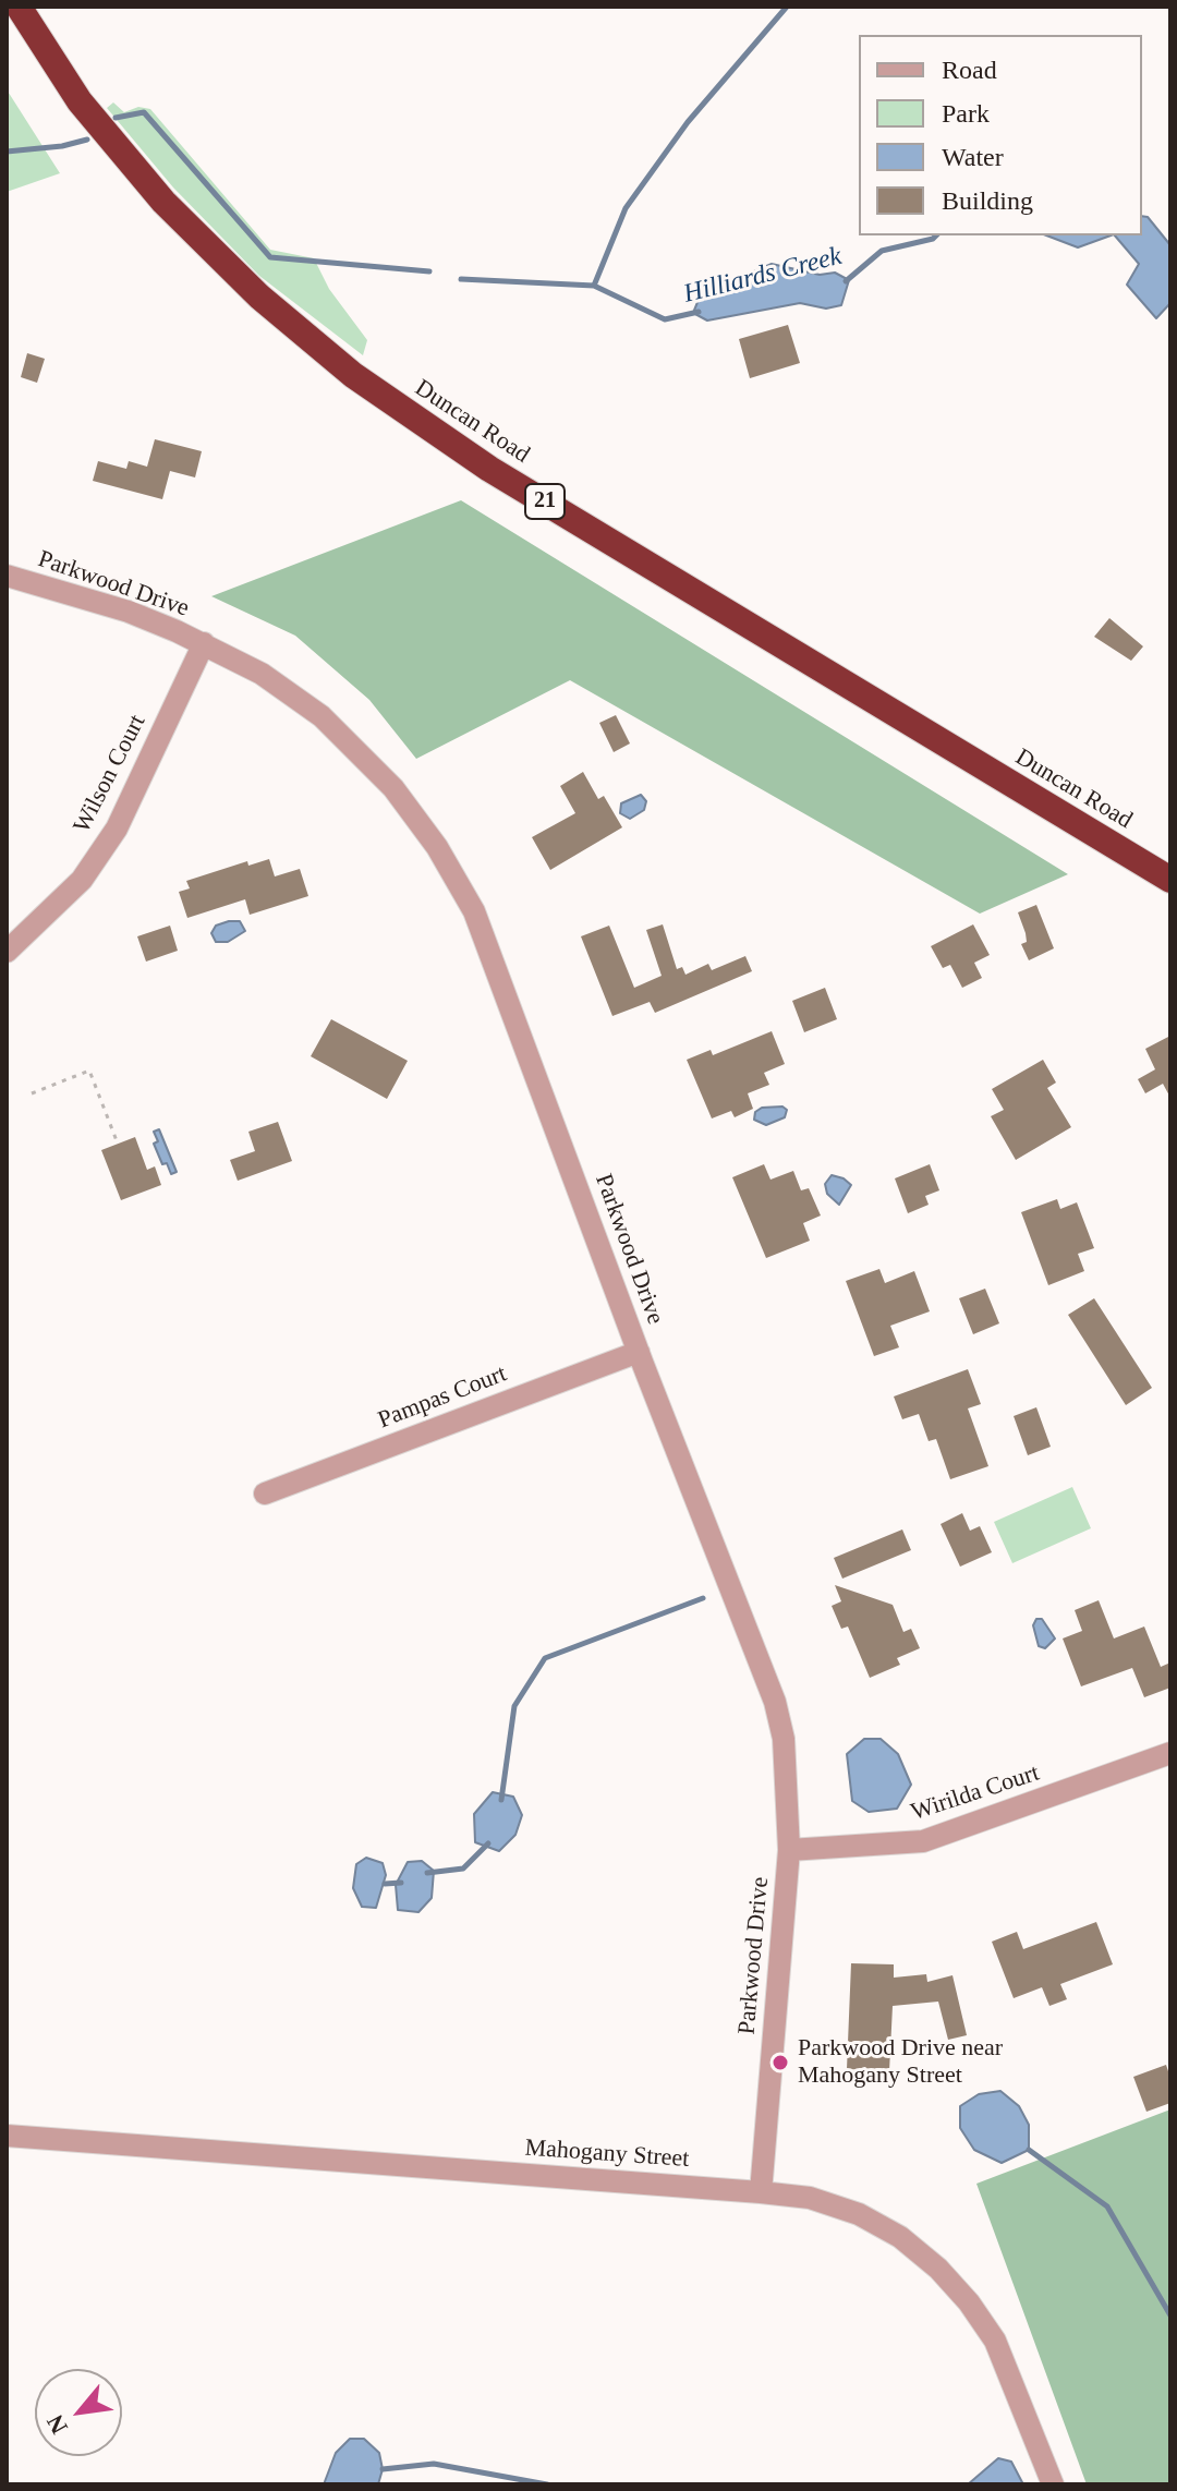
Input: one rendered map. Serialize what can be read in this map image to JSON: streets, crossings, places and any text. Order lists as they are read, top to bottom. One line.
{"streets":{"highway":["Duncan Road","21"],"street":["Parkwood Drive","Wilson Court","Pampas Court","Wirilda Court","Mahogany Street"]},"crossings":[["Parkwood Drive","Wilson Court"],["Parkwood Drive","Pampas Court"],["Parkwood Drive","Wirilda Court"],["Parkwood Drive","Mahogany Street"]],"water":["Hilliards Creek"],"places":["Parkwood Drive near Mahogany Street"],"legend":["Road","Park","Water","Building"],"north":"bottom left"}
